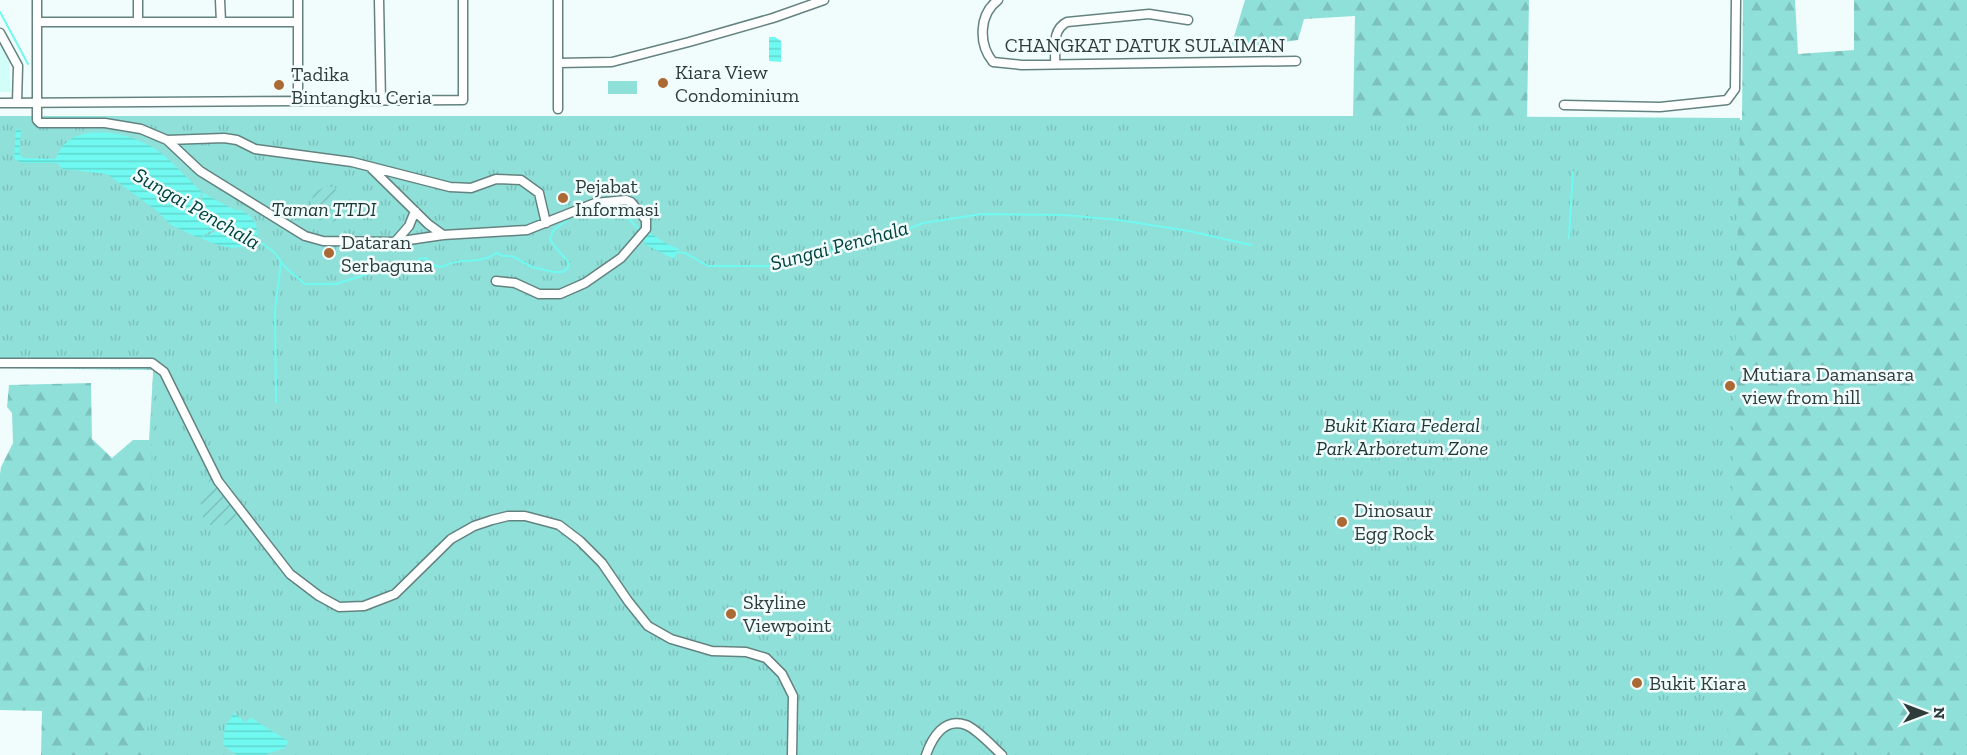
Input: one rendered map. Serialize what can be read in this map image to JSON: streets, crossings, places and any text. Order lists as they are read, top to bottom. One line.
{"streets":{"street":["CHANGKAT DATUK SULAIMAN"]},"water":["Sungai Penchala"],"parks":["Taman TTDI","Bukit Kiara Federal Park Arboretum Zone"],"places":["Kiara View Condominium","Tadika Bintangku Ceria","Pejabat Informasi","Dataran Serbaguna","Mutiara Damansara view from hill","Dinosaur Egg Rock","Skyline Viewpoint","Bukit Kiara"],"north":"right"}
